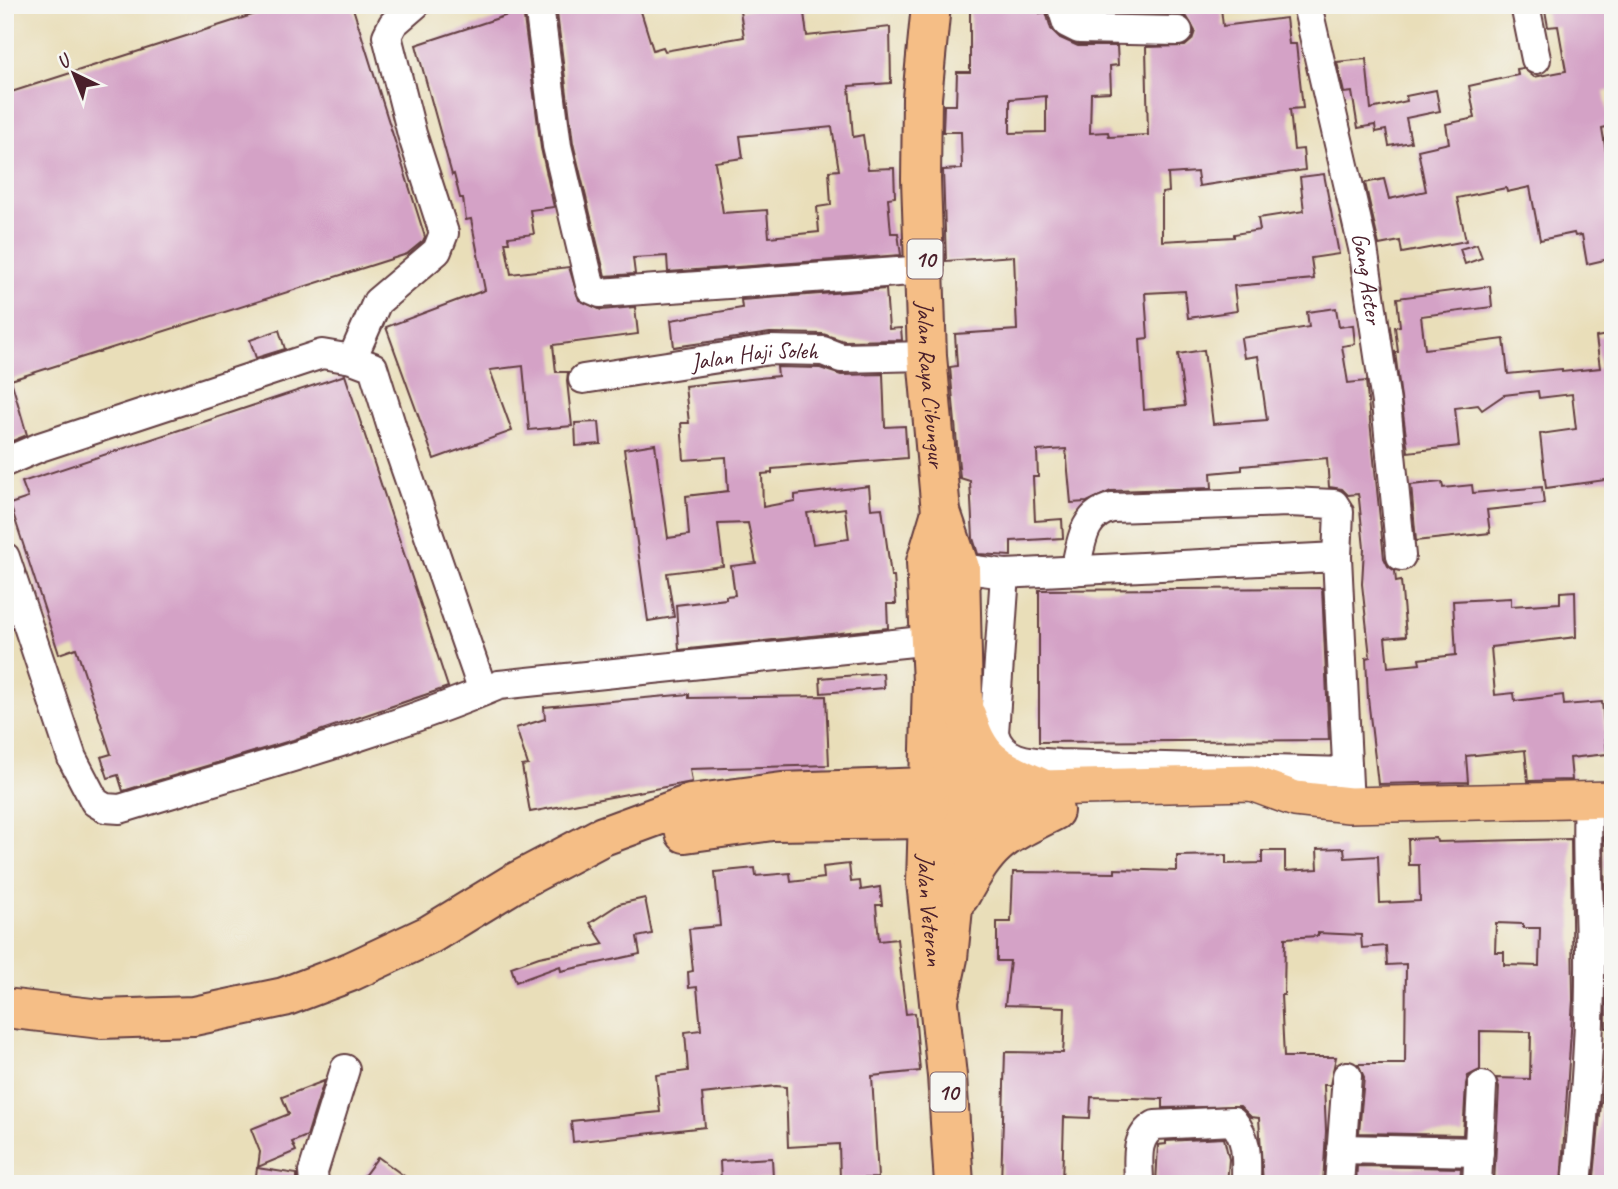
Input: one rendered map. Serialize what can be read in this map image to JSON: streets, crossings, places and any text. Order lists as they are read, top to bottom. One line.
{"streets":{"highway":["10","Jalan Raya Cibungur","Jalan Veteran"],"street":["Gang Aster","Jalan Haji Soleh"]},"crossings":[["10","Jalan Raya Cibungur"],["10","Jalan Veteran"],["Jalan Haji Soleh","Jalan Raya Cibungur"]],"north":"top left"}
